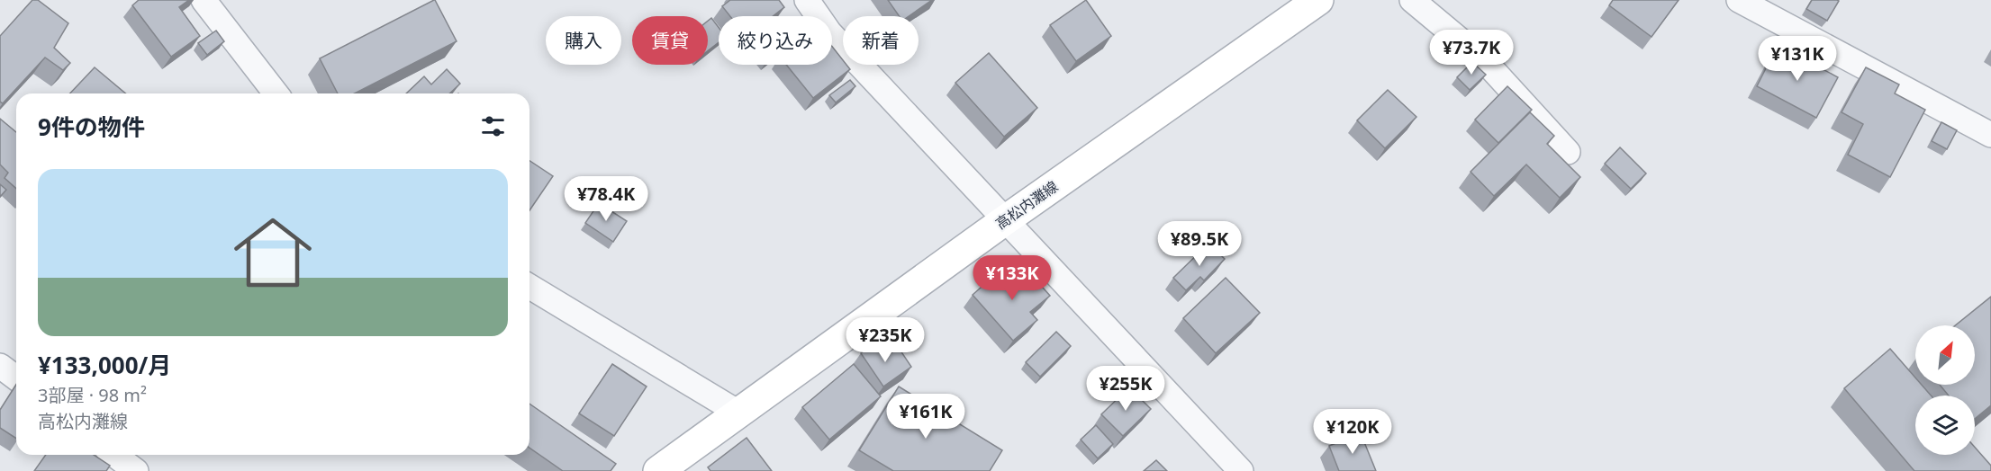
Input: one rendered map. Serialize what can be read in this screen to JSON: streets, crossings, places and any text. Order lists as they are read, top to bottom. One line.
{"streets":{"main road":["高松内灘線"]},"north":"top right","page":{"chip":["購入","賃貸","絞り込み","新着"],"price":["¥73.7K","¥131K","¥78.4K","¥89.5K","¥133K","¥235K","¥255K","¥161K","¥120K"],"heading":"9件の物件","list":[{"name":"¥133,000/月","note":"3部屋 · 98 m² · 高松内灘線"}]}}
